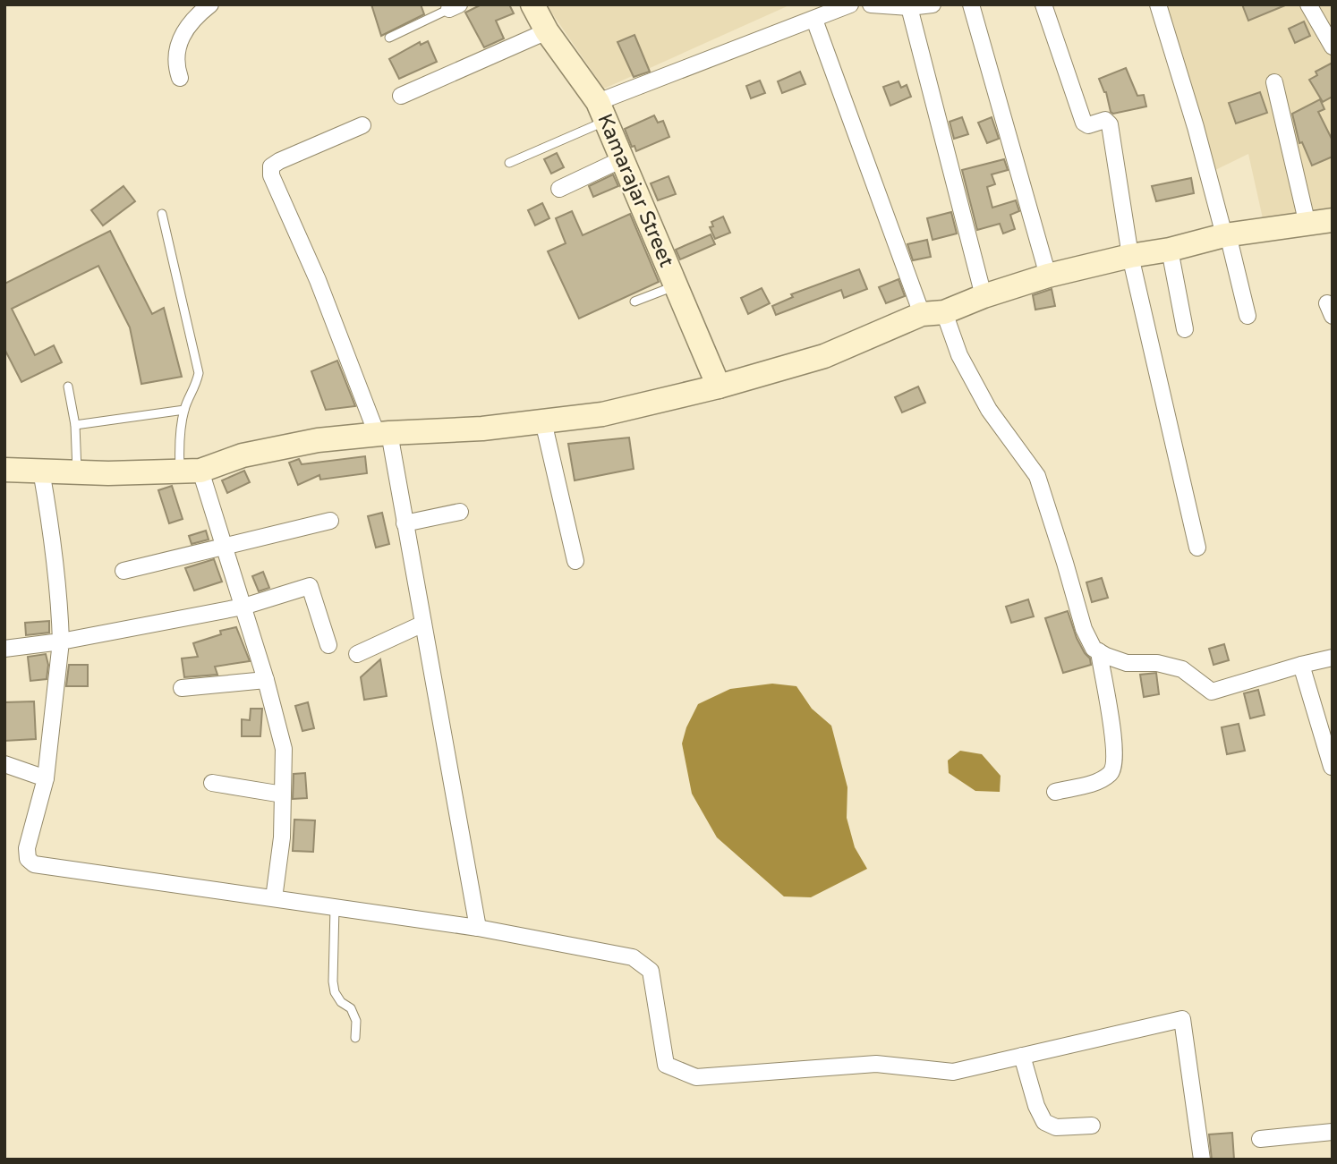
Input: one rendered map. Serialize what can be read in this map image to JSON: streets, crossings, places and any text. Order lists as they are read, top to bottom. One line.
{"streets":{"street":["Kamarajar Street"]}}
